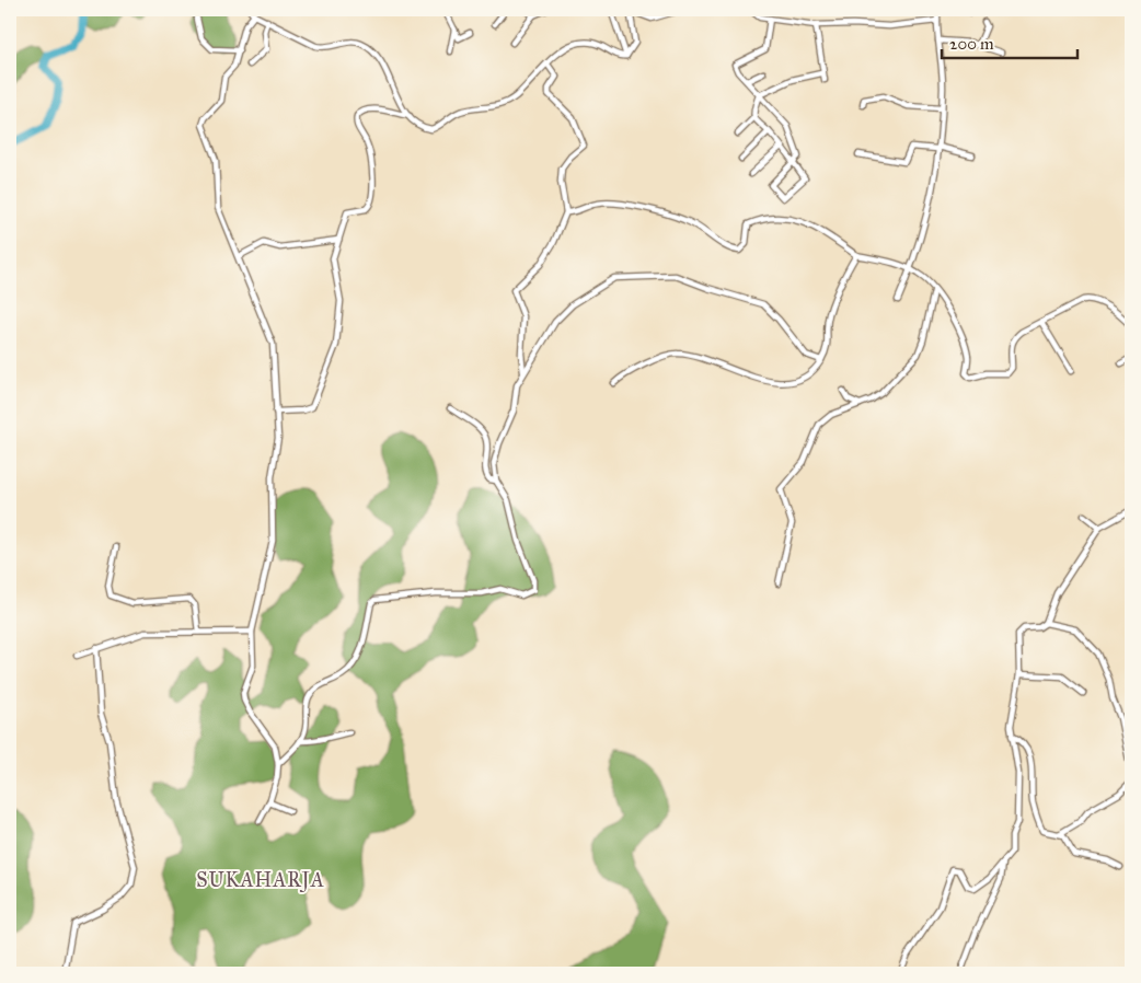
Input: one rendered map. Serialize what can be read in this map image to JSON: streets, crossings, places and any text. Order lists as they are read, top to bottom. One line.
{"districts":["SUKAHARJA"],"scale_bar":"200 m"}
